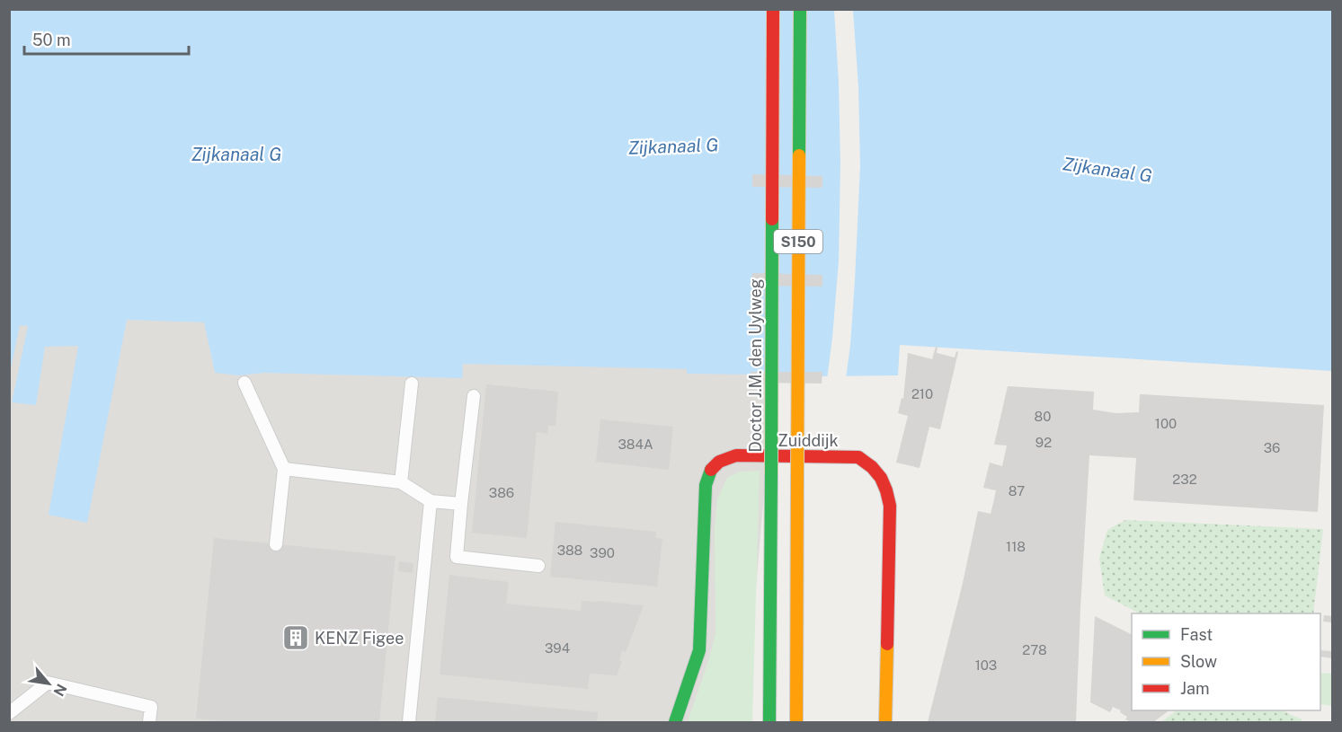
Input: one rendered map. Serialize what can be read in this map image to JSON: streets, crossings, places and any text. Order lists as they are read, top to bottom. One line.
{"streets":{"main road":["S150","Doctor J.M. den Uylweg","Zuiddijk"]},"water":["Zijkanaal G"],"places":{"building":["KENZ Figee"]},"house_numbers":["210","80","100","92","384A","36","232","87","386","118","388","390","394","278","103"],"legend":["Fast","Slow","Jam"],"scale_bar":"50 m","north":"bottom right"}
